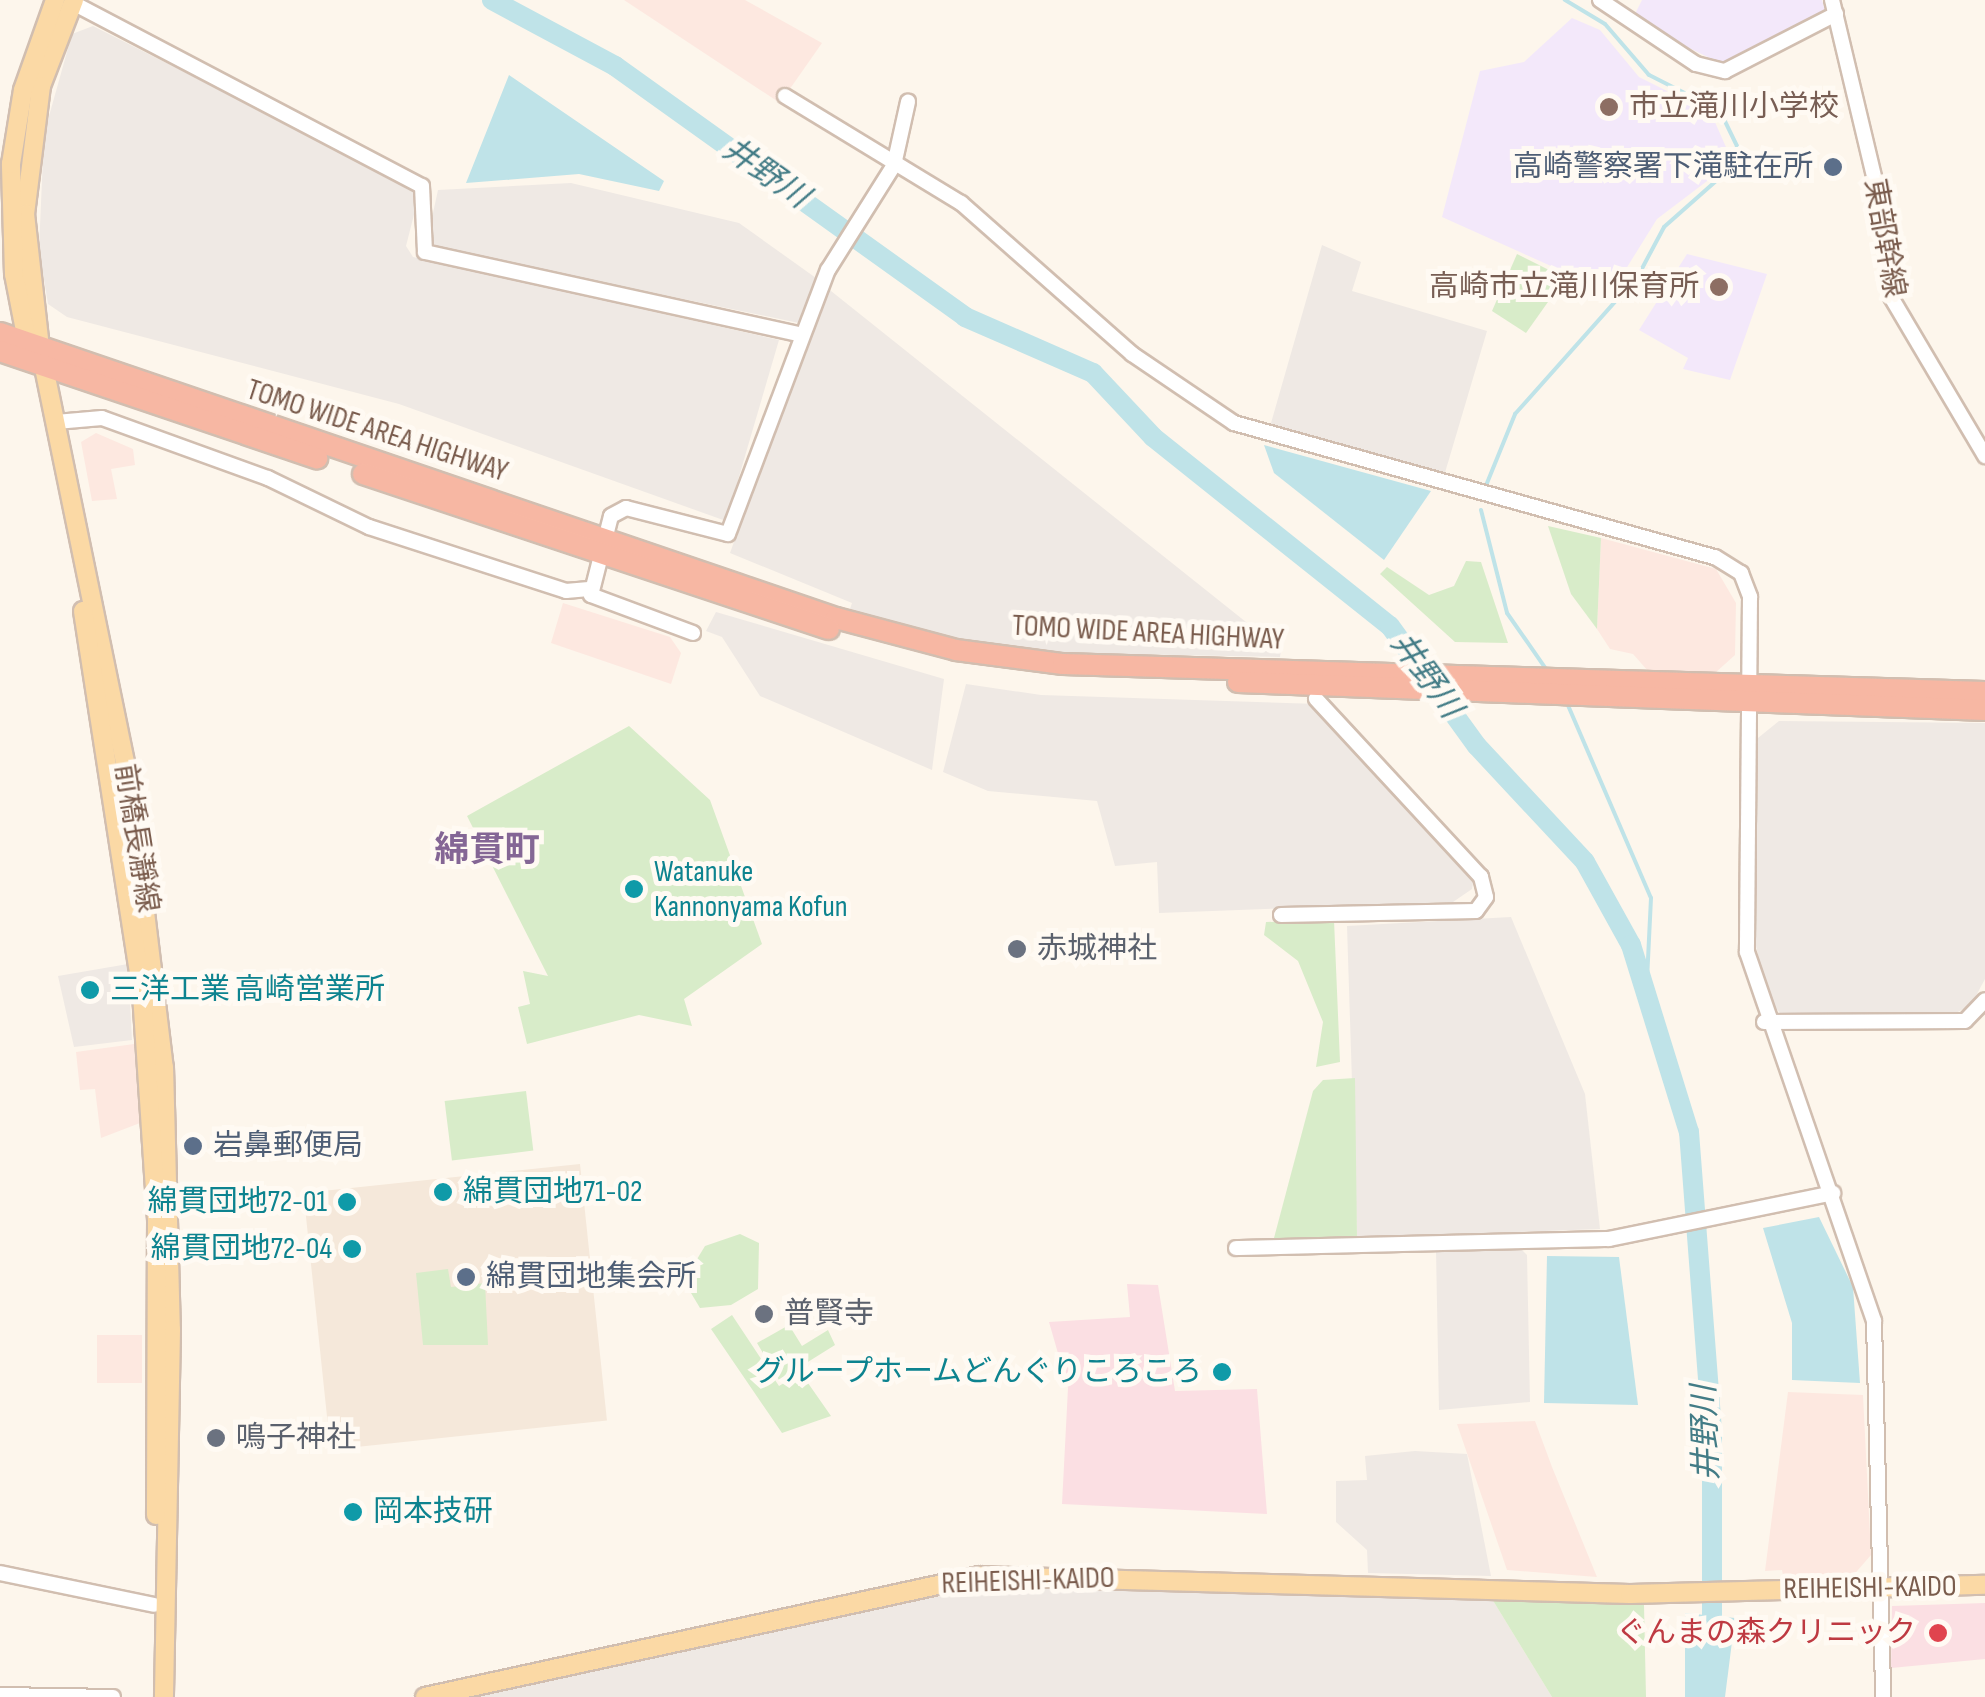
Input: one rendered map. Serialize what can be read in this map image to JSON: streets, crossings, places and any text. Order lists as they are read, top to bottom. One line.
{"streets":{"highway":["TOMO WIDE AREA HIGHWAY"],"main road":["前橋長瀞線","REIHEISHI-KAIDO"],"street":["東部幹線"]},"crossings":[["TOMO WIDE AREA HIGHWAY","前橋長瀞線"]],"districts":["綿貫町"],"water":["井野川"],"places":["市立滝川小学校","高崎警察署下滝駐在所","高崎市立滝川保育所","Watanuke Kannonyama Kofun","赤城神社","三洋工業 高崎営業所","岩鼻郵便局","綿貫団地71-02","綿貫団地72-01","綿貫団地72-04","綿貫団地集会所","普賢寺","グループホームどんぐりころころ","鳴子神社","岡本技研","ぐんまの森クリニック"]}
